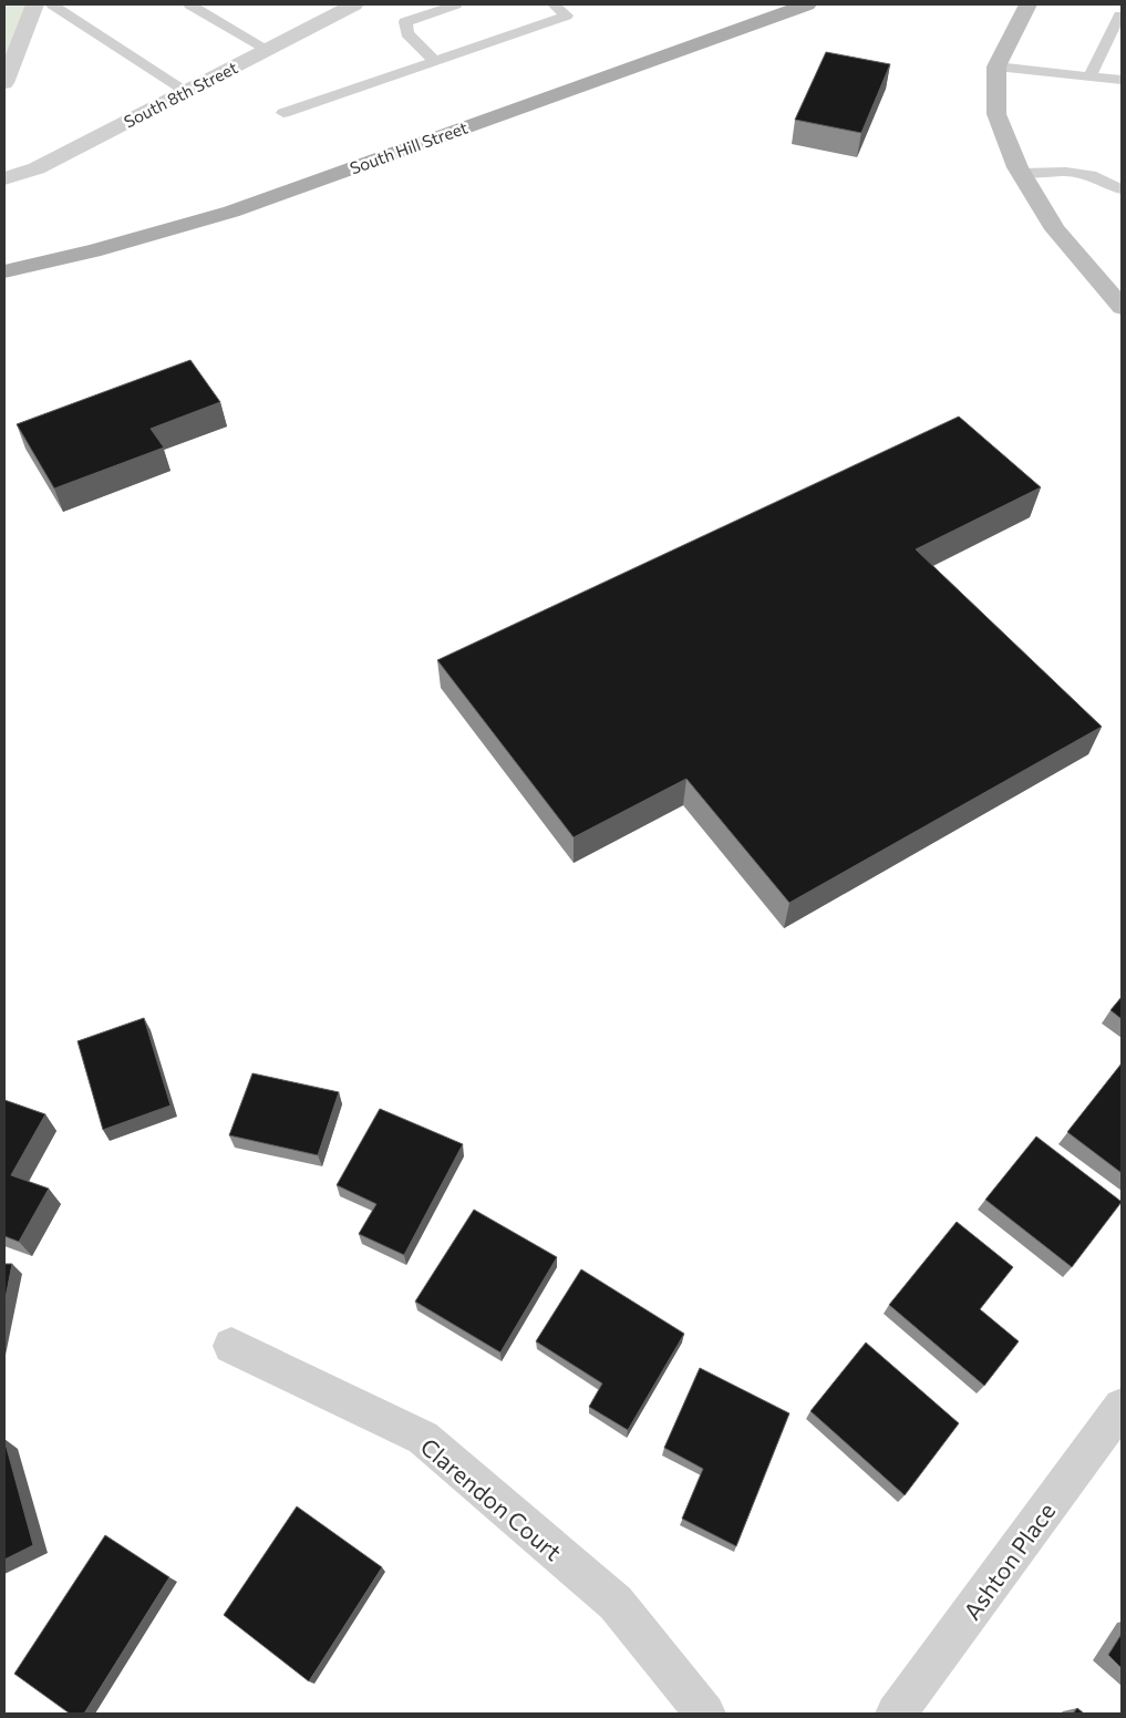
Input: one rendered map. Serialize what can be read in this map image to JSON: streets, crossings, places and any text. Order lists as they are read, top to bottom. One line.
{"streets":{"main road":["South Hill Street"],"street":["South 8th Street","Clarendon Court","Ashton Place"]}}
